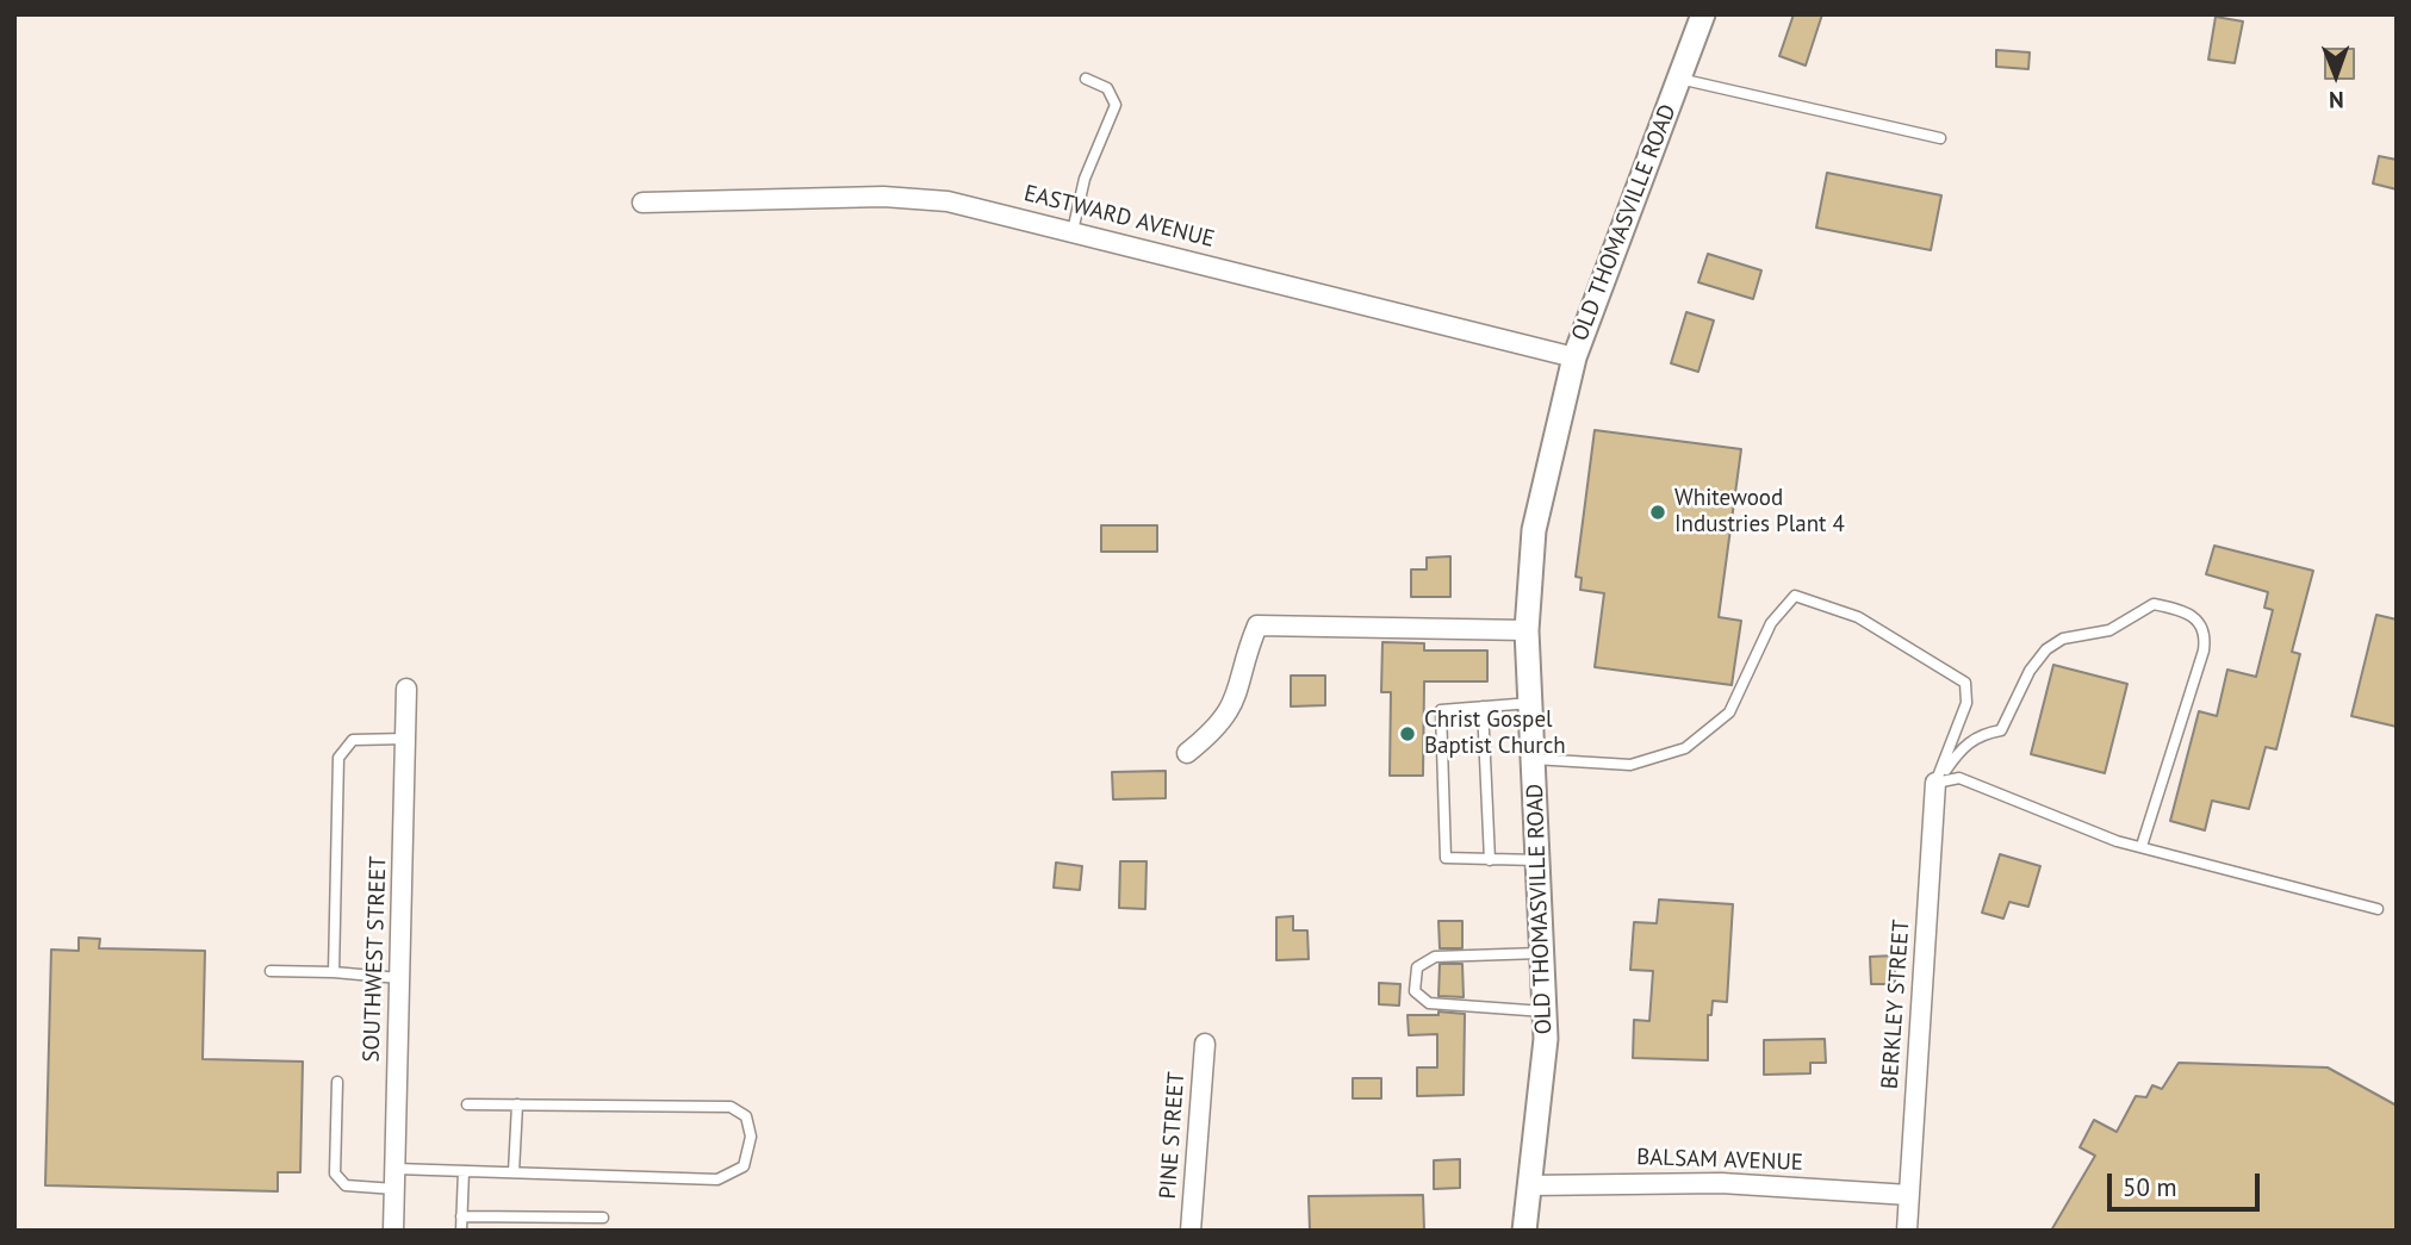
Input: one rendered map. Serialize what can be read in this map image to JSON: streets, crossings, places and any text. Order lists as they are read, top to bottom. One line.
{"streets":{"street":["EASTWARD AVENUE","OLD THOMASVILLE ROAD","SOUTHWEST STREET","BERKLEY STREET","PINE STREET","BALSAM AVENUE"]},"crossings":[["EASTWARD AVENUE","OLD THOMASVILLE ROAD"],["OLD THOMASVILLE ROAD","BALSAM AVENUE"],["BERKLEY STREET","BALSAM AVENUE"]],"places":["Whitewood Industries Plant 4","Christ Gospel Baptist Church"],"scale_bar":"50 m","north":"bottom"}
